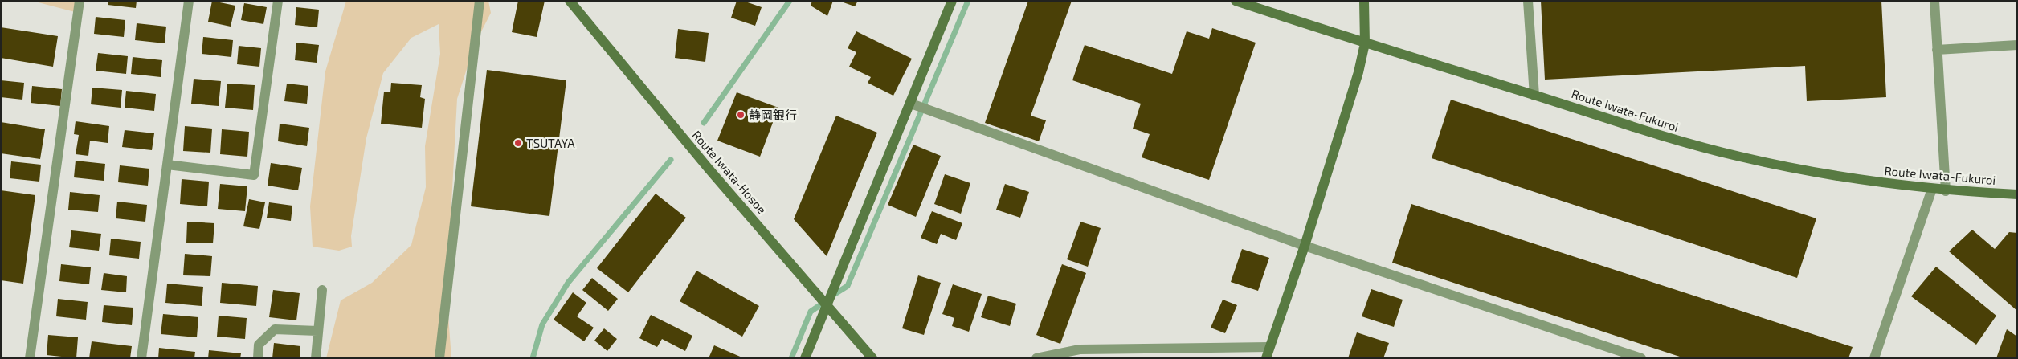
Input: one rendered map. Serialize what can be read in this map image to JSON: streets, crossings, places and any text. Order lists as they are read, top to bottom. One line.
{"streets":{"main road":["Route Iwata-Fukuroi","Route Iwata-Hosoe"]},"places":["静岡銀行","TSUTAYA"]}
